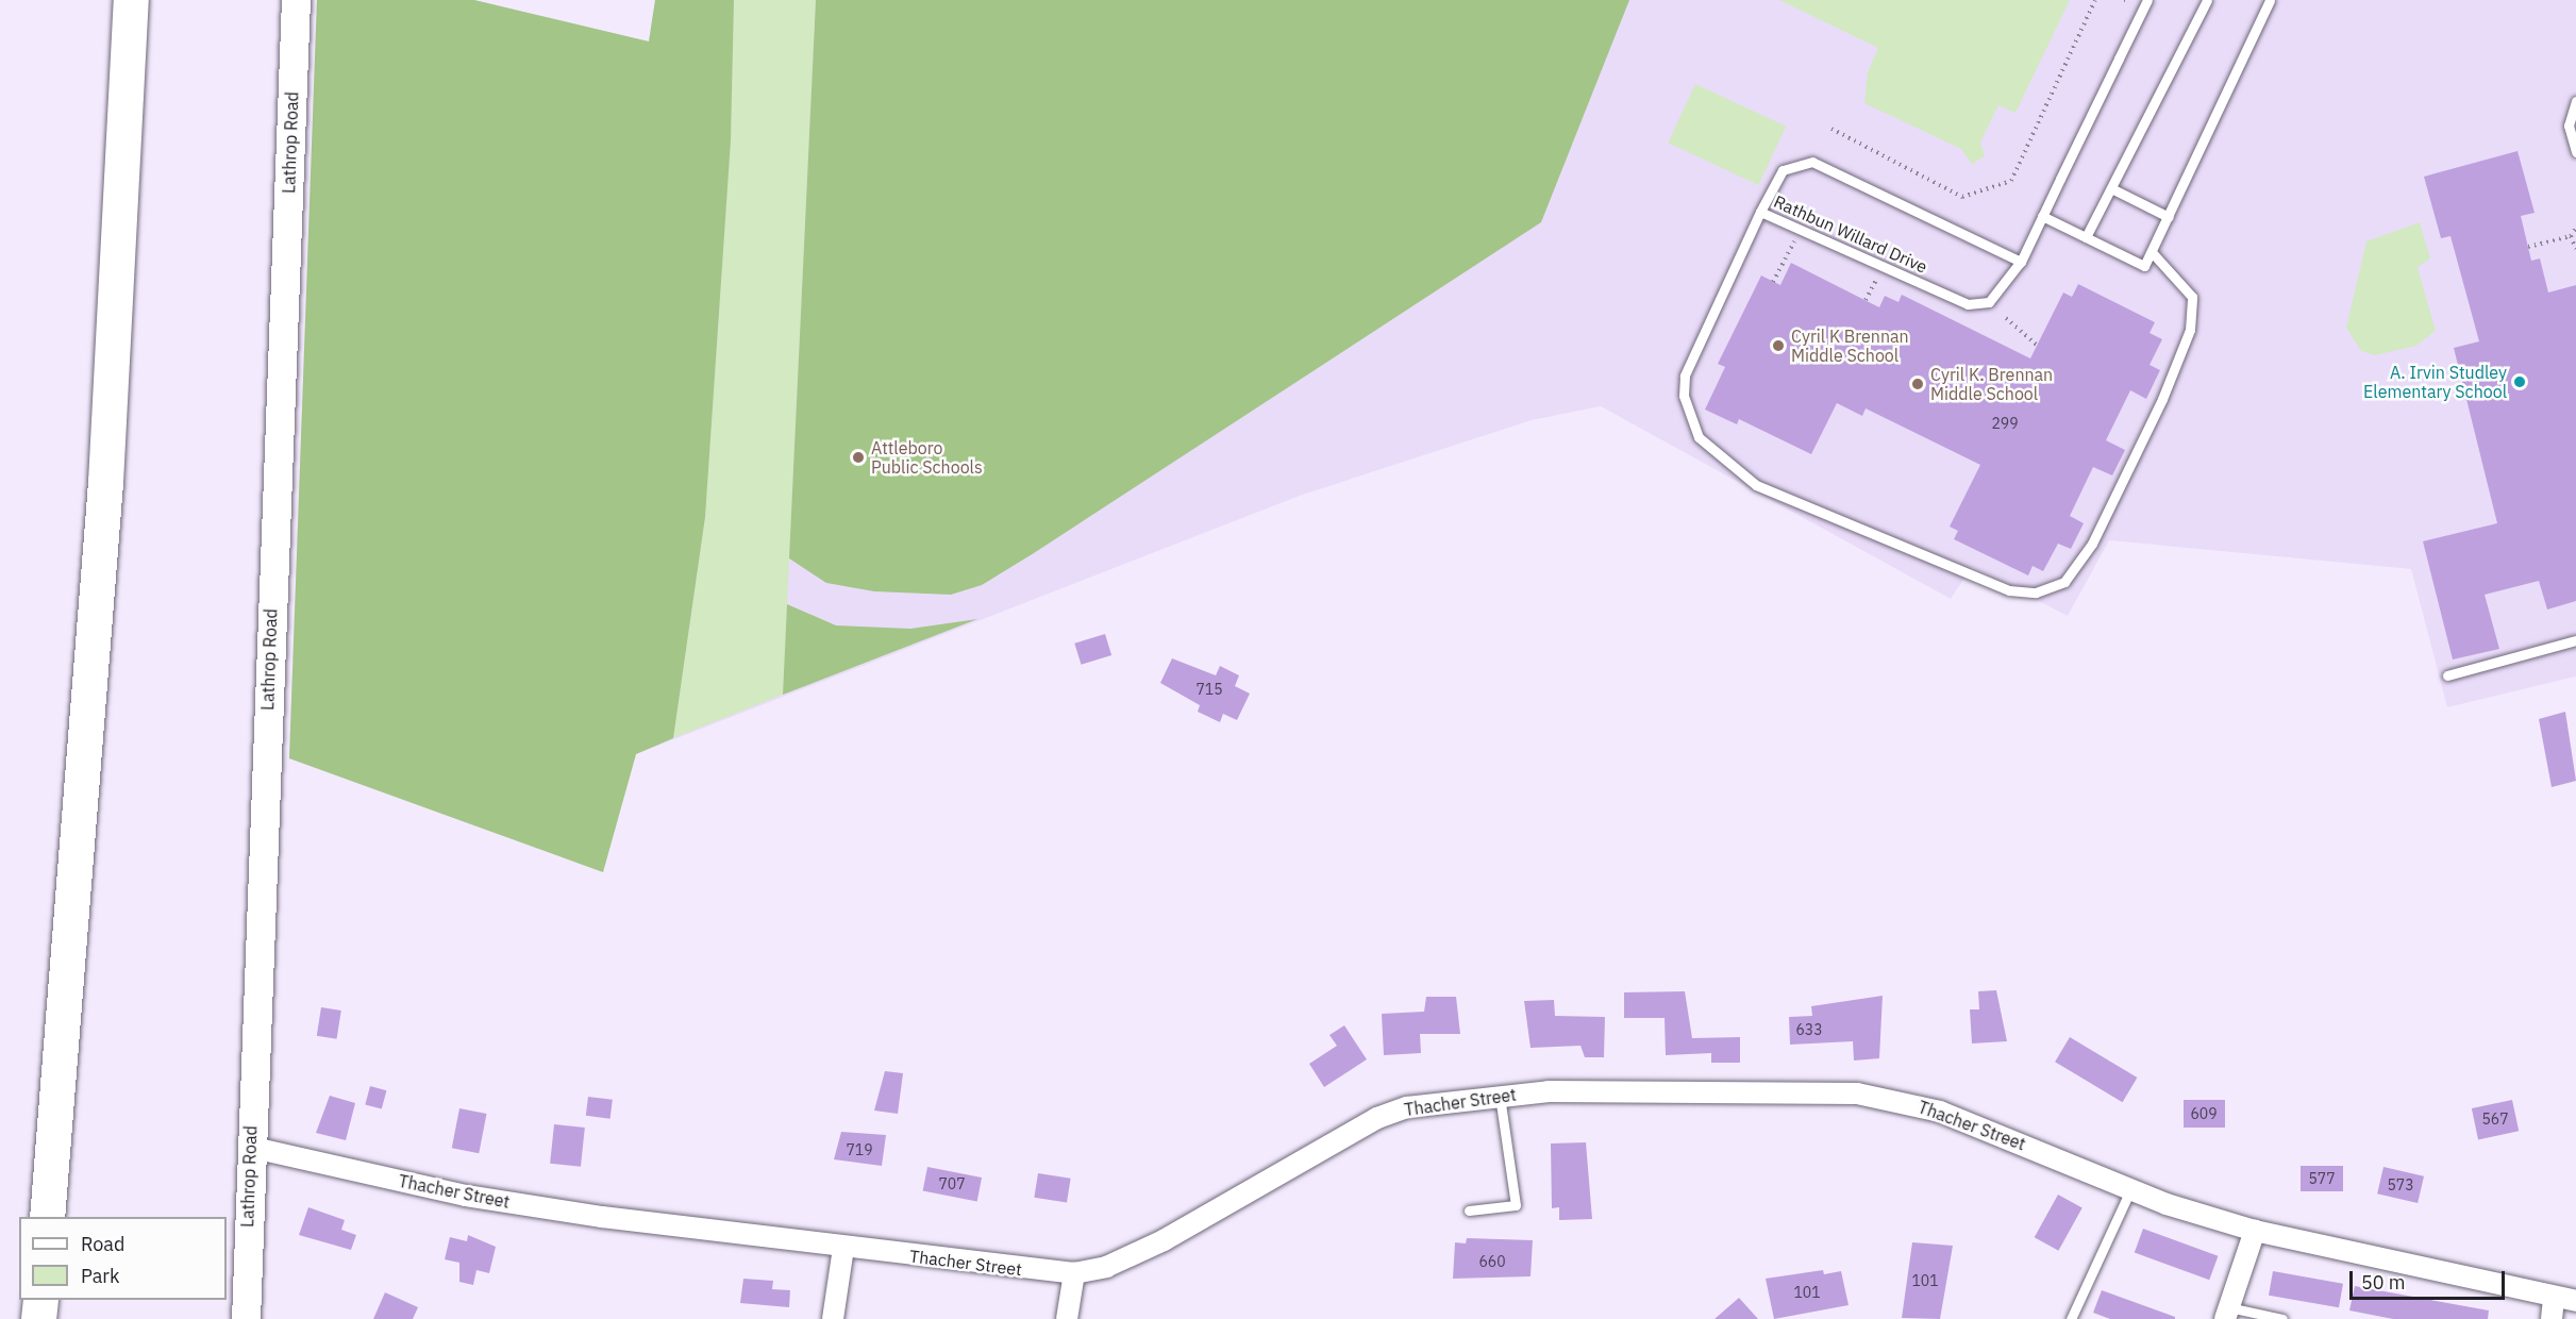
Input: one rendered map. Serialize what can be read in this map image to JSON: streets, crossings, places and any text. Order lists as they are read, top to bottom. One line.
{"streets":{"main road":["Lathrop Road"],"street":["Thacher Street"],"lane":["Rathbun Willard Drive"]},"crossings":[["Lathrop Road","Thacher Street"]],"places":["Cyril K Brennan Middle School","A. Irvin Studley Elementary School","Cyril K. Brennan Middle School","Attleboro Public Schools"],"house_numbers":["299","715","633","609","567","719","577","707","573","660","101","101"],"legend":["Road","Park"],"scale_bar":"50 m"}
